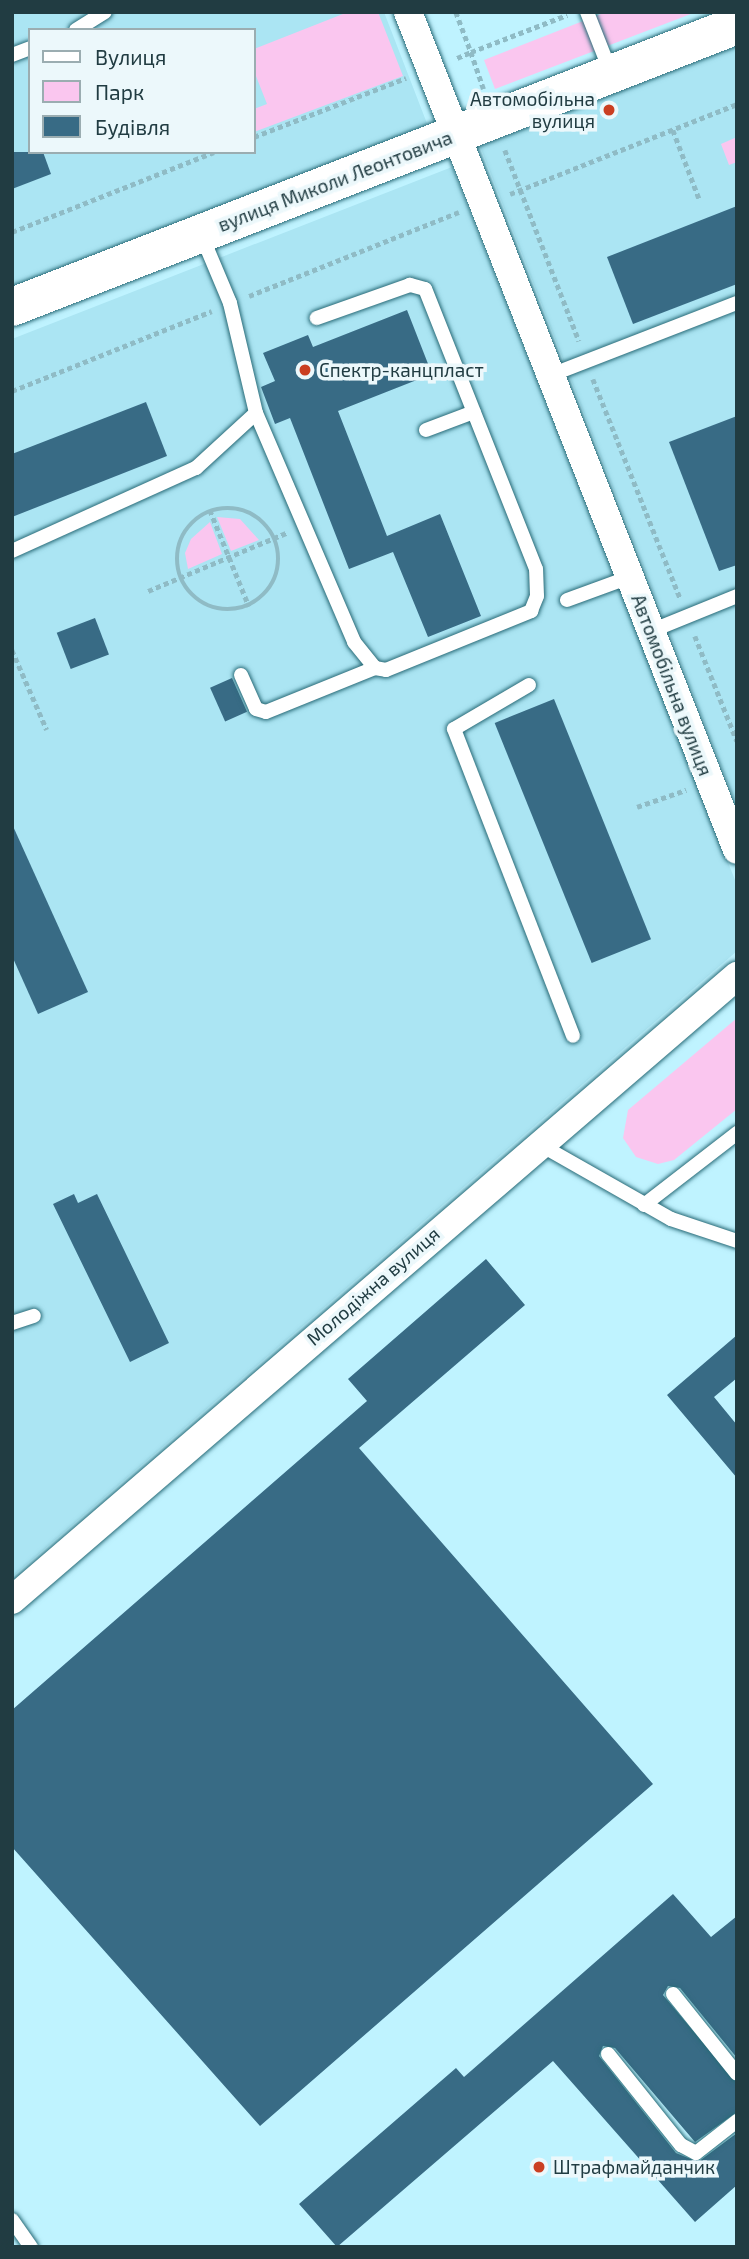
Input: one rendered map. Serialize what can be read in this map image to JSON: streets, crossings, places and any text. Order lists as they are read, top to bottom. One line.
{"streets":{"street":["вулиця Миколи Леонтовича","Автомобільна вулиця","Молодіжна вулиця"]},"crossings":[["вулиця Миколи Леонтовича","Автомобільна вулиця"]],"places":["Автомобільна вулиця","Спектр-канцпласт","Штрафмайданчик"],"legend":["Вулиця","Парк","Будівля"]}
